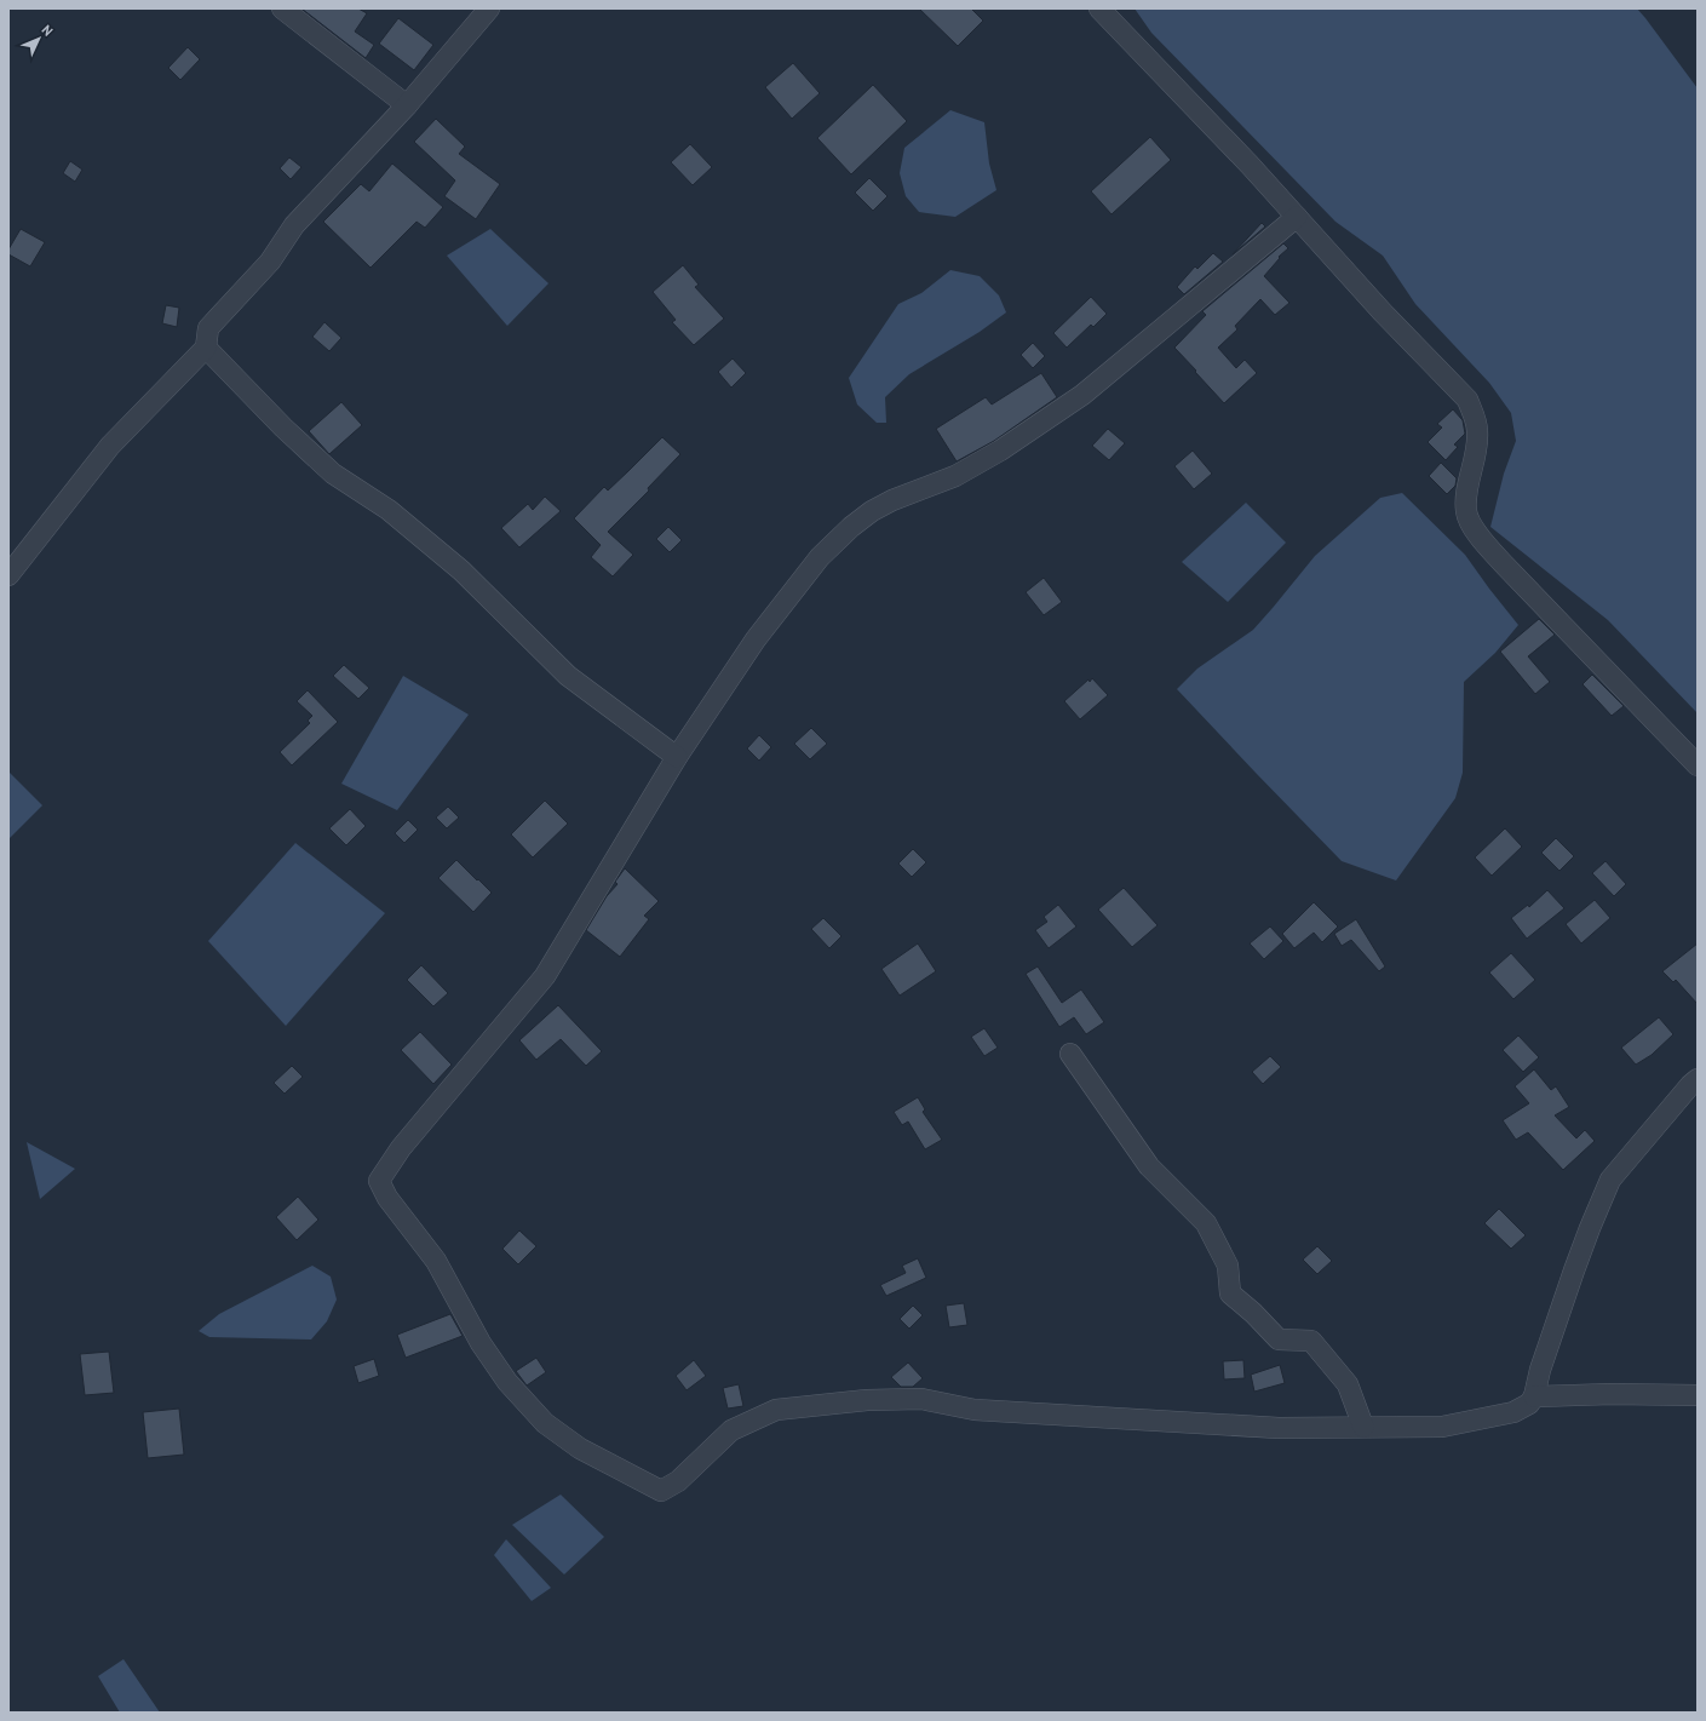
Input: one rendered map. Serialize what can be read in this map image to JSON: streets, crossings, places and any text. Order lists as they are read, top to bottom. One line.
{"north":"top right"}
